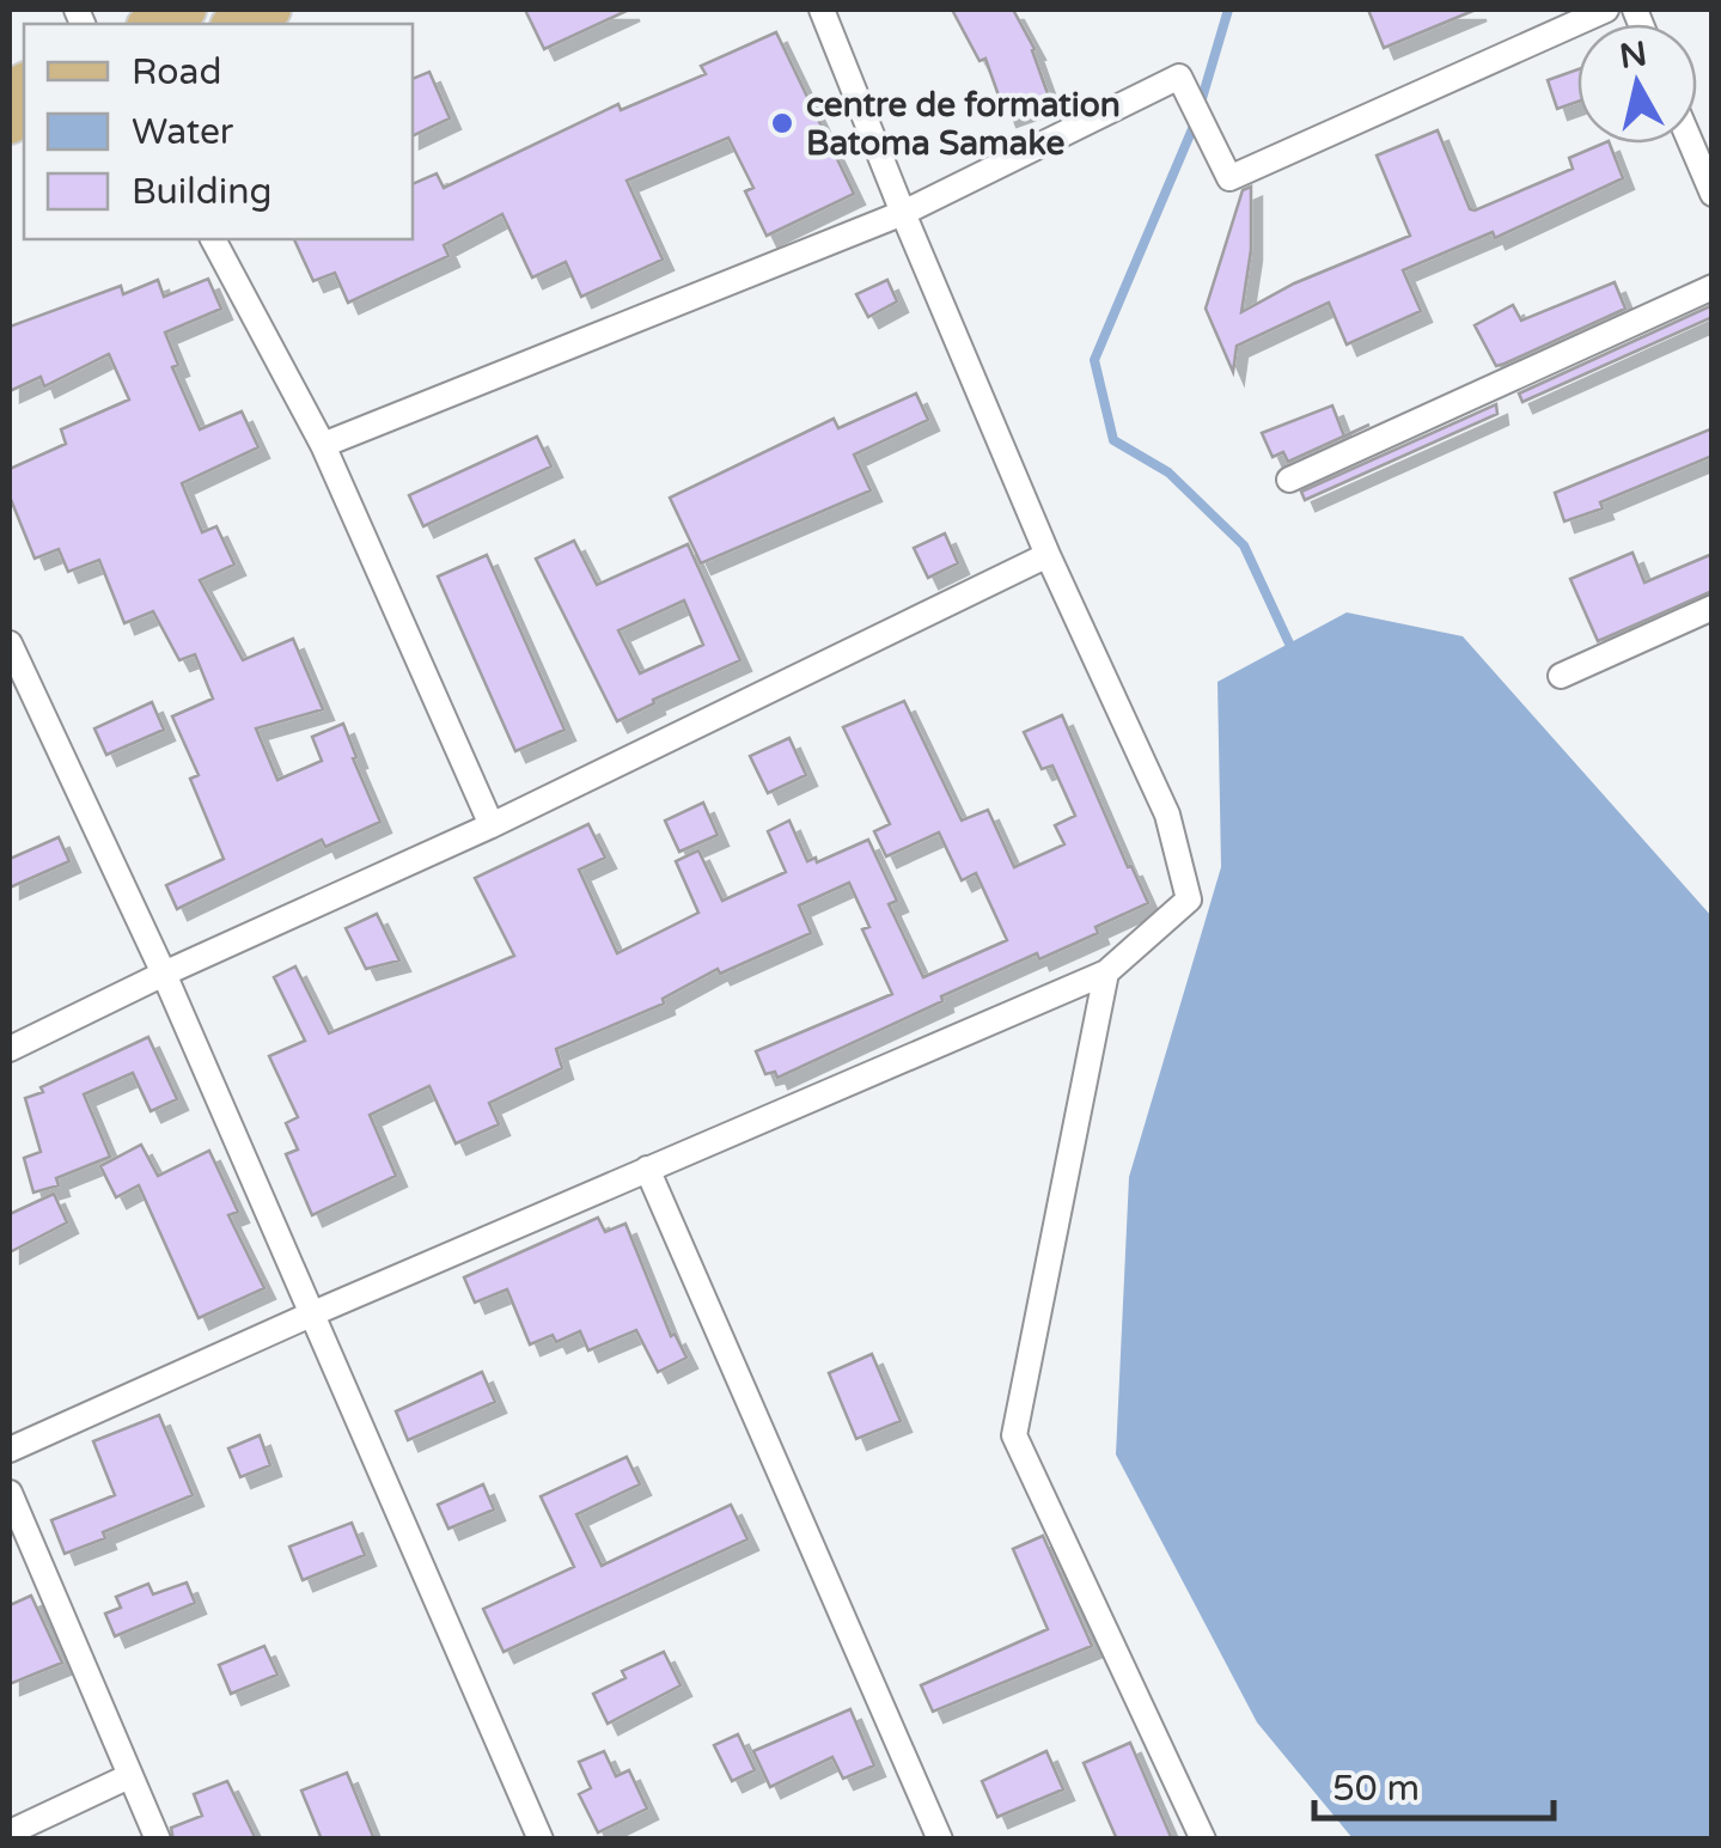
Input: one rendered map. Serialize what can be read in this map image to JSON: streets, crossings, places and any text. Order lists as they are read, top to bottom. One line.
{"places":["centre de formation Batoma Samake"],"legend":["Road","Water","Building"],"scale_bar":"50 m","north":"top"}
